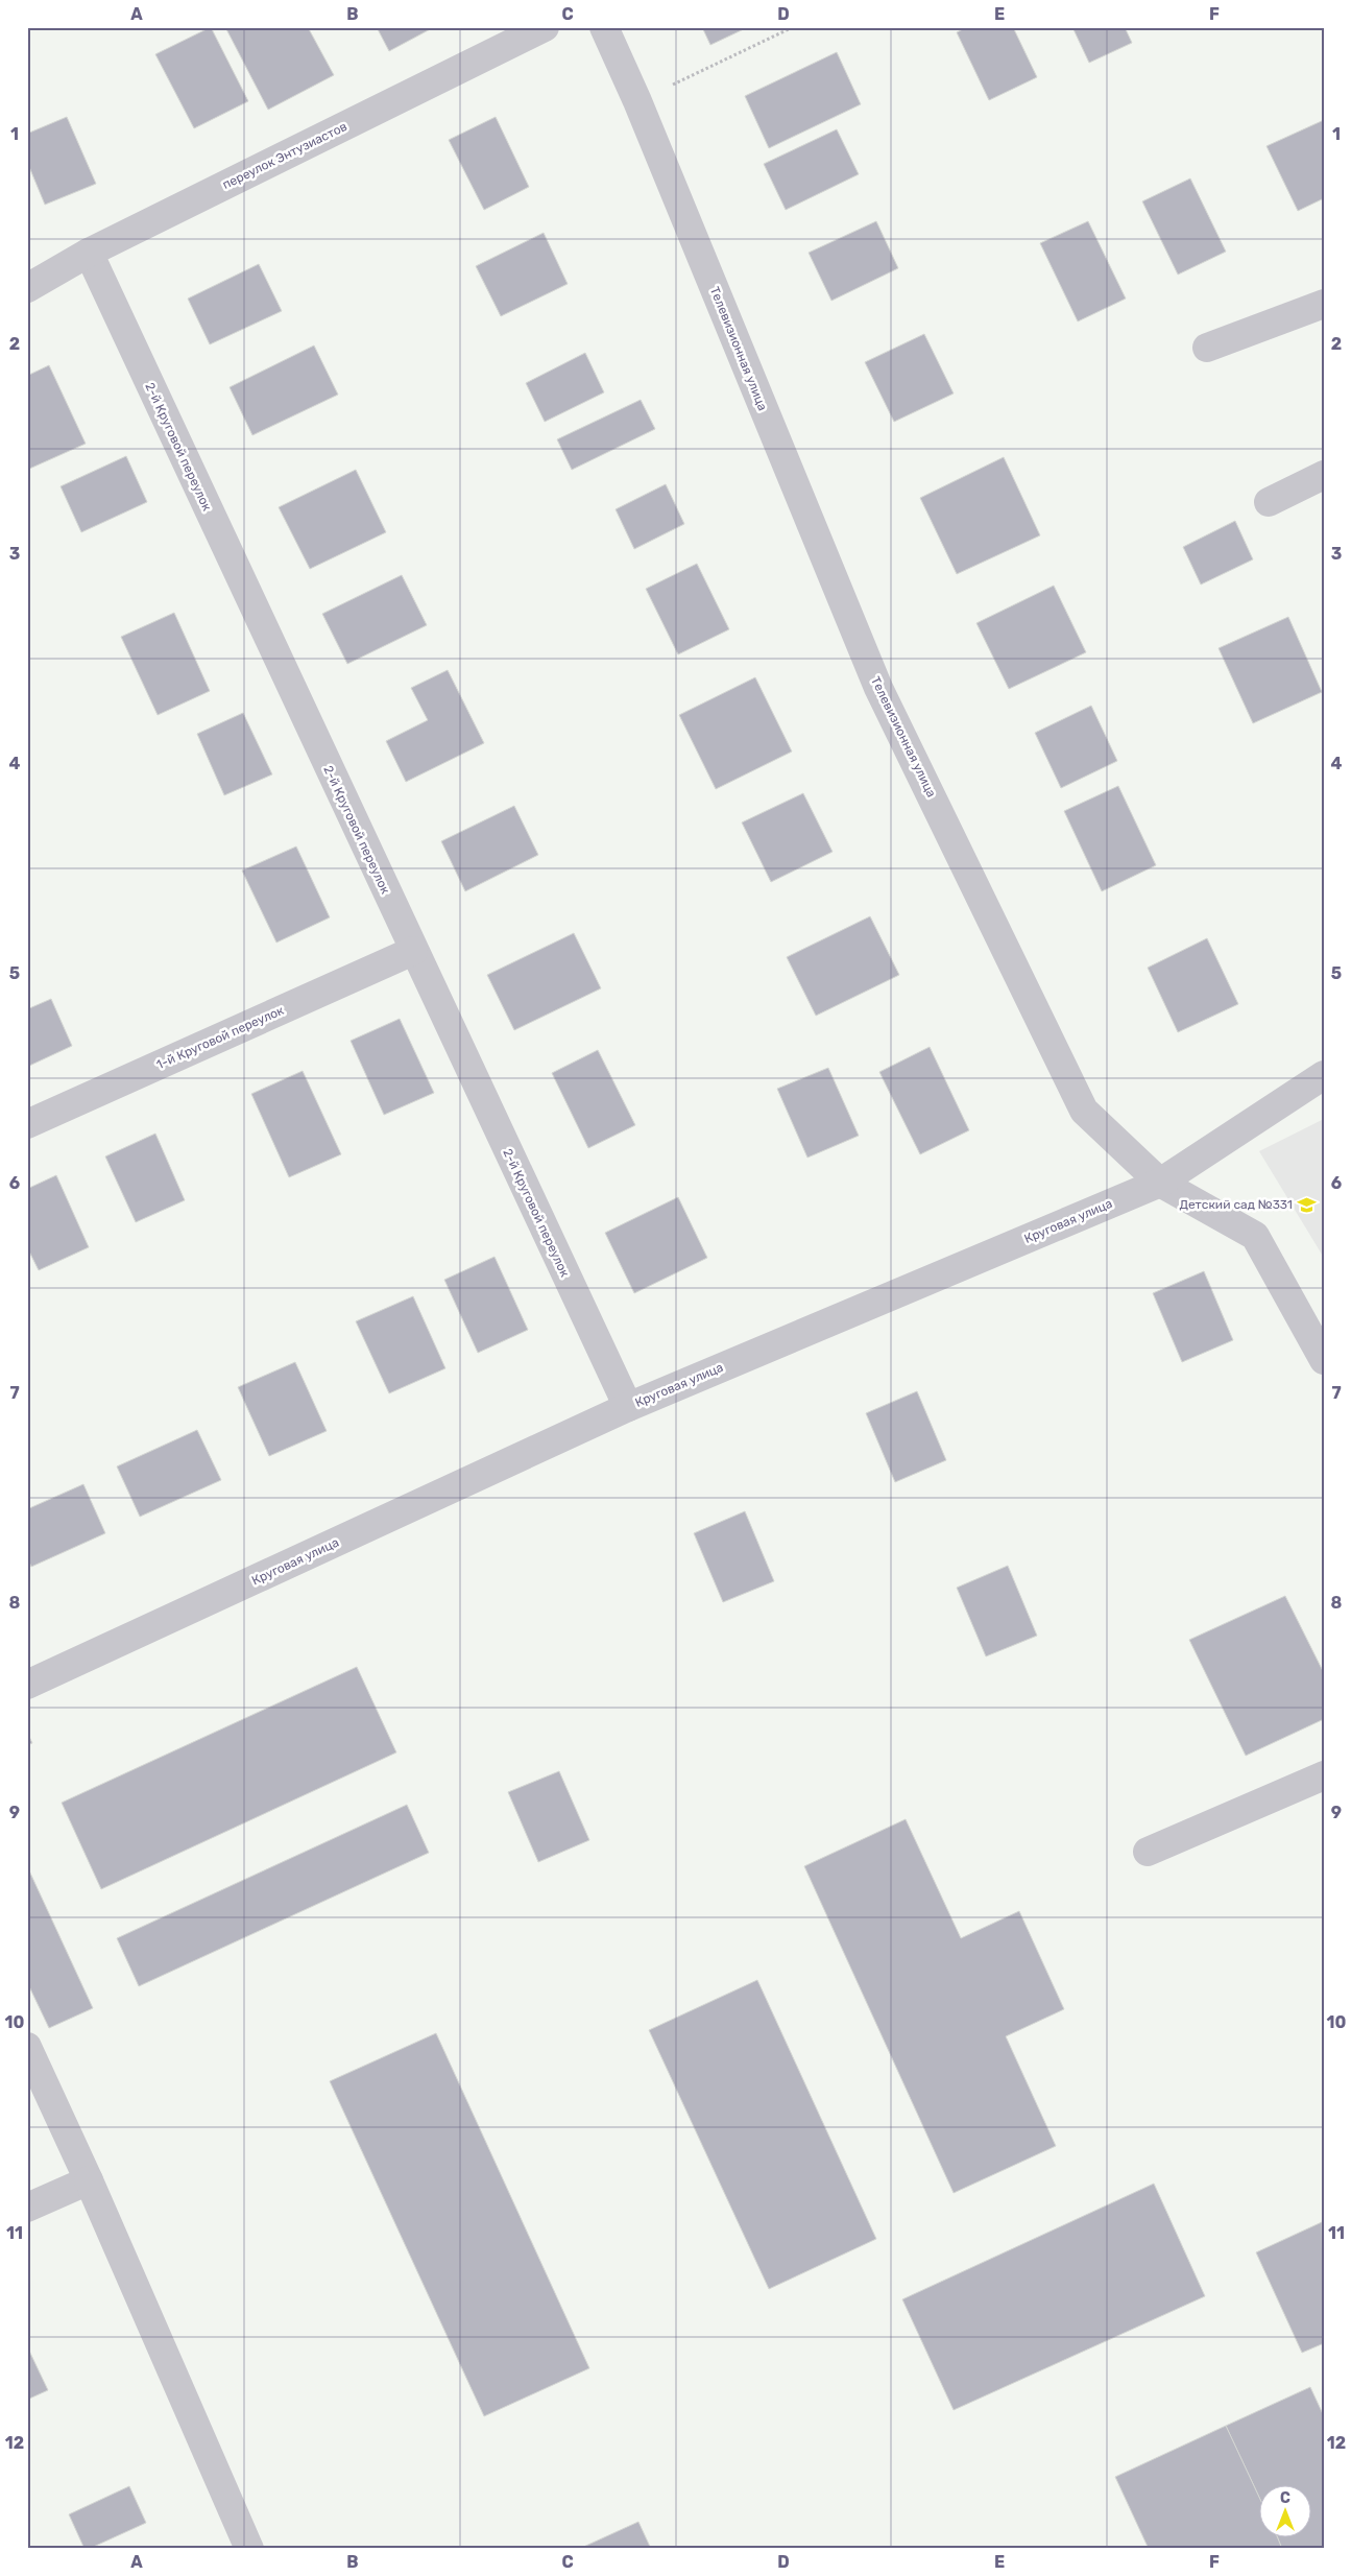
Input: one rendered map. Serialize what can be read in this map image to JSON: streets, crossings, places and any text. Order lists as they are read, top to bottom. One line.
{"streets":{"street":["переулок Энтузиастов","Телевизионная улица","2-й Круговой переулок","1-й Круговой переулок","Круговая улица"]},"crossings":[["переулок Энтузиастов","2-й Круговой переулок"],["Телевизионная улица","Круговая улица"],["2-й Круговой переулок","1-й Круговой переулок"],["2-й Круговой переулок","Круговая улица"]],"places":{"school or university":["Детский сад №331"]},"north":"top","grid":{"columns":["A","B","C","D","E","F"],"rows":["1","2","3","4","5","6","7","8","9","10","11","12"]}}
